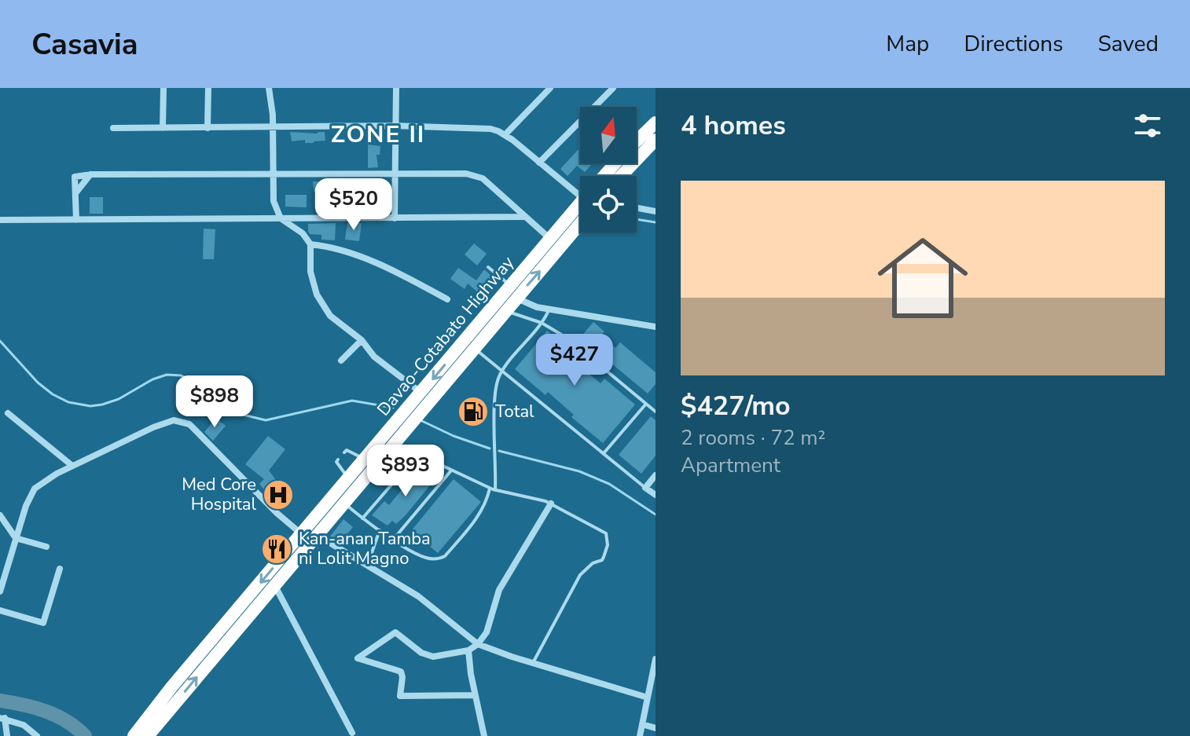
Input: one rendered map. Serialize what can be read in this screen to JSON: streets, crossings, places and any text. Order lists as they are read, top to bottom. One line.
{"streets":{"highway":["Davao-Cotabato Highway"]},"districts":["ZONE II"],"places":{"fuel station":["Total"],"hospital":["Med Core Hospital"],"restaurant":["Kan-anan Tamba ni Lolit Magno"]},"north":"top","page":{"header":"Casavia","nav":["Map","Directions","Saved"],"heading":"4 homes","list":[{"name":"$427/mo","note":"2 rooms · 72 m² · Apartment"}],"price":["$520","$427","$898","$893"]}}
